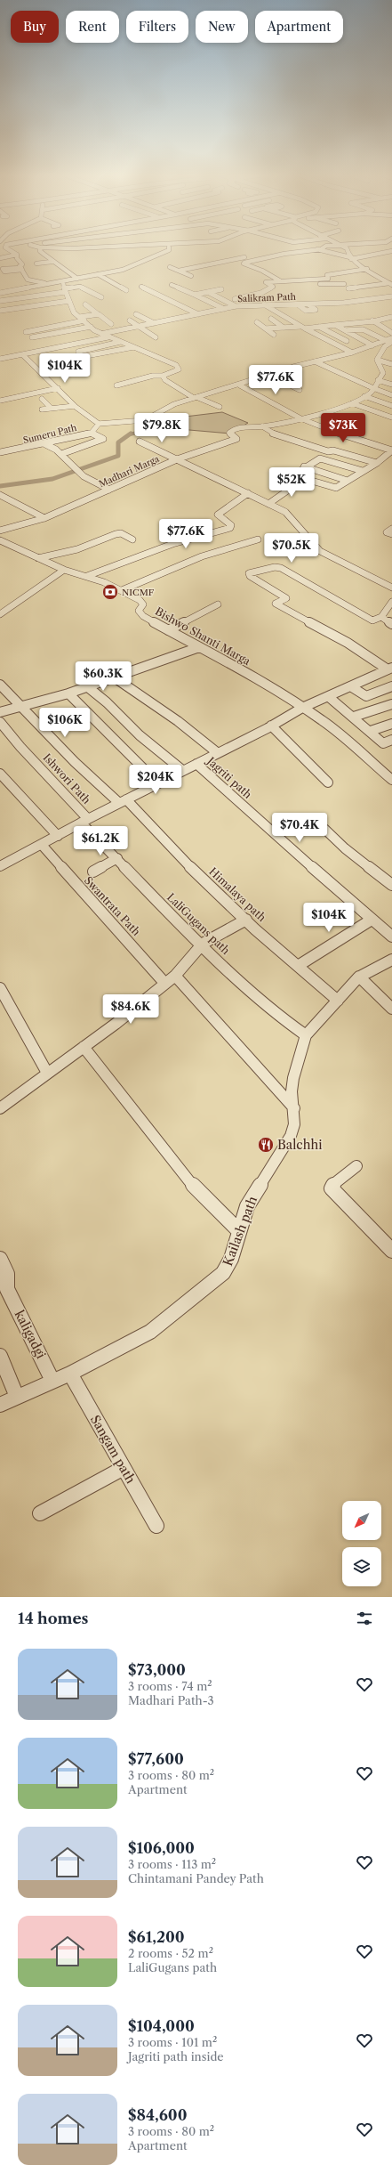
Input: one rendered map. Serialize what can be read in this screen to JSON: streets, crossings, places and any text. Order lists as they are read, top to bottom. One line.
{"streets":{"street":["Salikram Path","Sumeru Path","Madhari Marga","Bishwo Shanti Marga","Jagriti path","Ishwori Path","Himalaya path","Swantrata Path","LaliGugans path","Kailash path","kaligadgi","Sangam path"]},"crossings":[["Ishwori Path","LaliGugans path"],["Himalaya path","Kailash path"],["LaliGugans path","Kailash path"],["Kailash path","kaligadgi"],["Kailash path","Sangam path"]],"places":{"bank":["NICMF"],"restaurant":["Balchhi"]},"north":"bottom left","page":{"chip":["Buy","Rent","Filters","New","Apartment"],"price":["$104K","$77.6K","$79.8K","$73K","$52K","$77.6K","$70.5K","$60.3K","$106K","$204K","$70.4K","$61.2K","$104K","$84.6K"],"heading":"14 homes","list":[{"name":"$73,000","note":"3 rooms · 74 m² · Madhari Path-3"},{"name":"$77,600","note":"3 rooms · 80 m² · Apartment"},{"name":"$106,000","note":"3 rooms · 113 m² · Chintamani Pandey Path"},{"name":"$61,200","note":"2 rooms · 52 m² · LaliGugans path"},{"name":"$104,000","note":"3 rooms · 101 m² · Jagriti path inside"},{"name":"$84,600","note":"3 rooms · 80 m² · Apartment"}]}}
